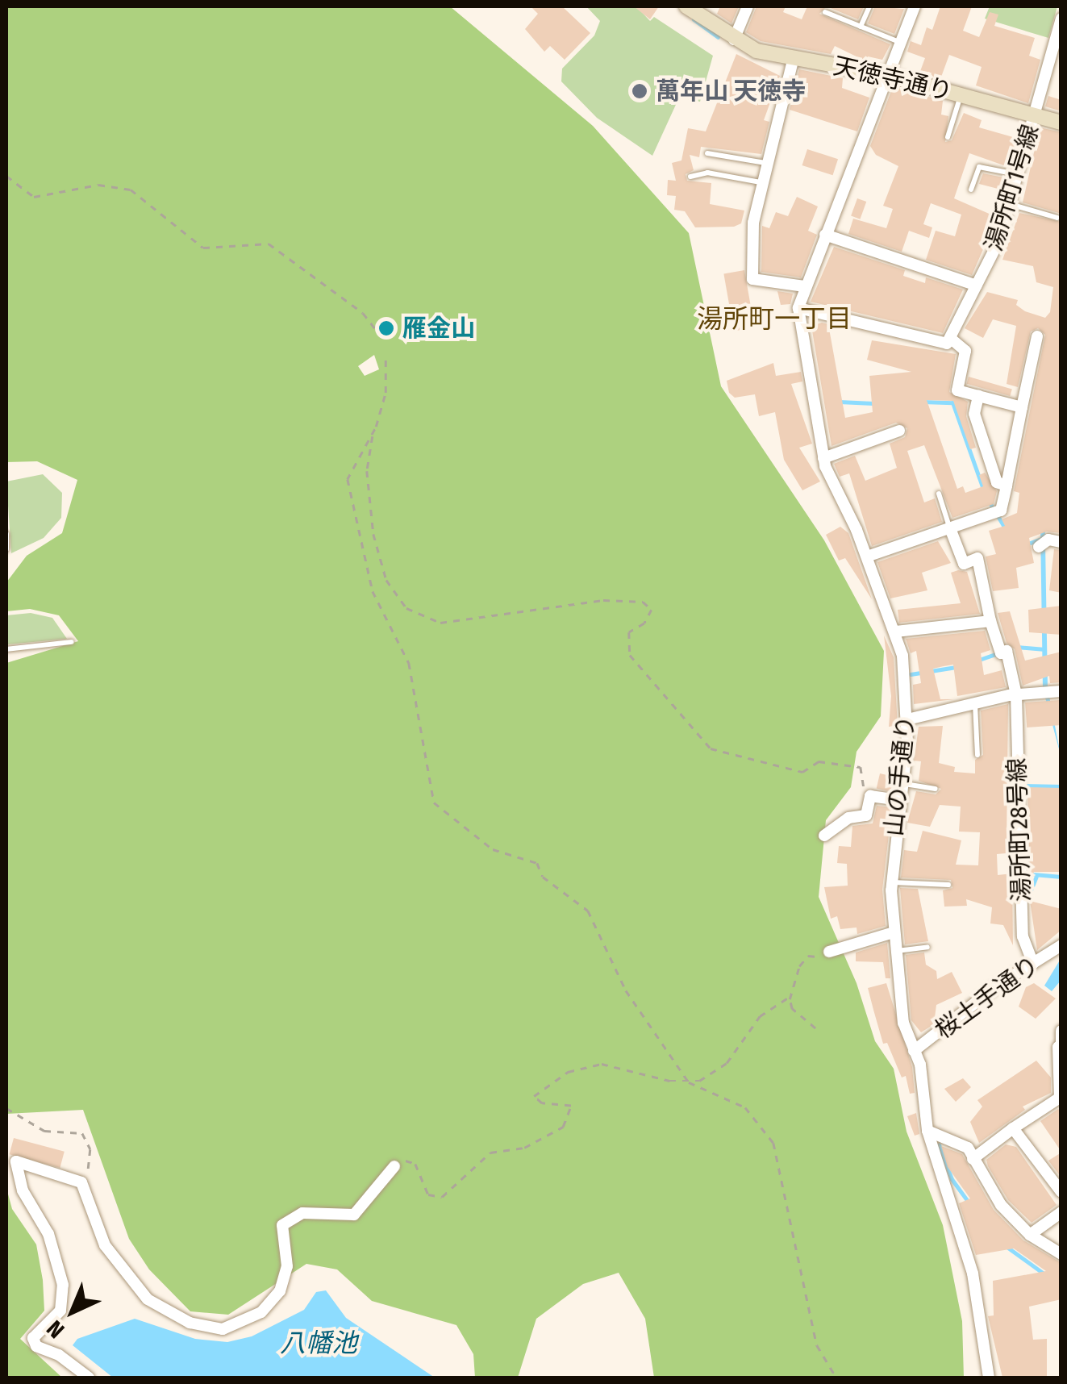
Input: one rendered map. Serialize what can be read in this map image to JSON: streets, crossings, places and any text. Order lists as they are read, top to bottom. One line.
{"streets":{"street":["天徳寺通り","湯所町1号線","山の手通り","湯所町28号線","桜土手通り"]},"crossings":[["天徳寺通り","湯所町1号線"],["天徳寺通り","山の手通り"],["山の手通り","桜土手通り"],["湯所町28号線","桜土手通り"]],"districts":["湯所町一丁目"],"water":["八幡池"],"places":["萬年山 天徳寺","雁金山"],"north":"bottom left"}
